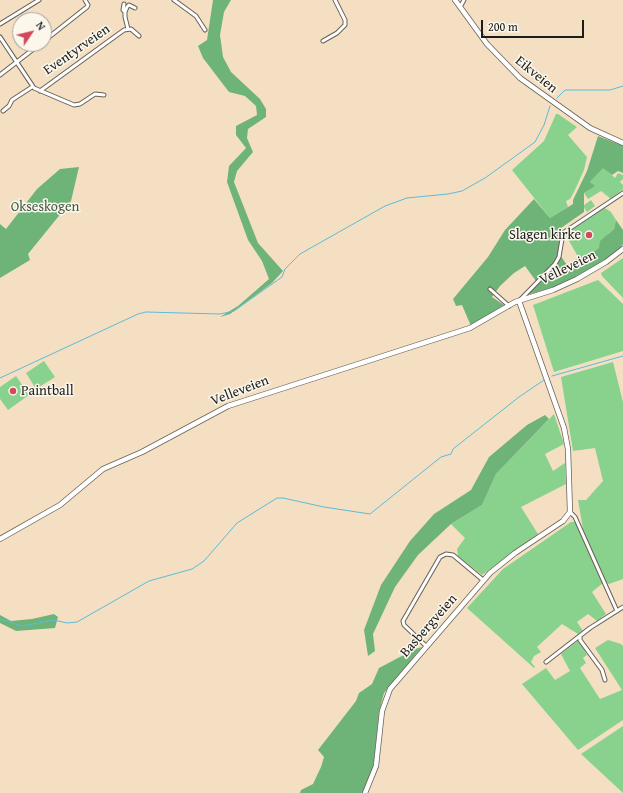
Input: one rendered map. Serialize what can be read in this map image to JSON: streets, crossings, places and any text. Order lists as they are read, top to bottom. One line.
{"streets":{"main road":["Eikveien","Velleveien","Basbergveien"],"street":["Eventyrveien"]},"parks":["Okseskogen"],"places":["Slagen kirke","Paintball"],"scale_bar":"200 m","north":"top right"}
